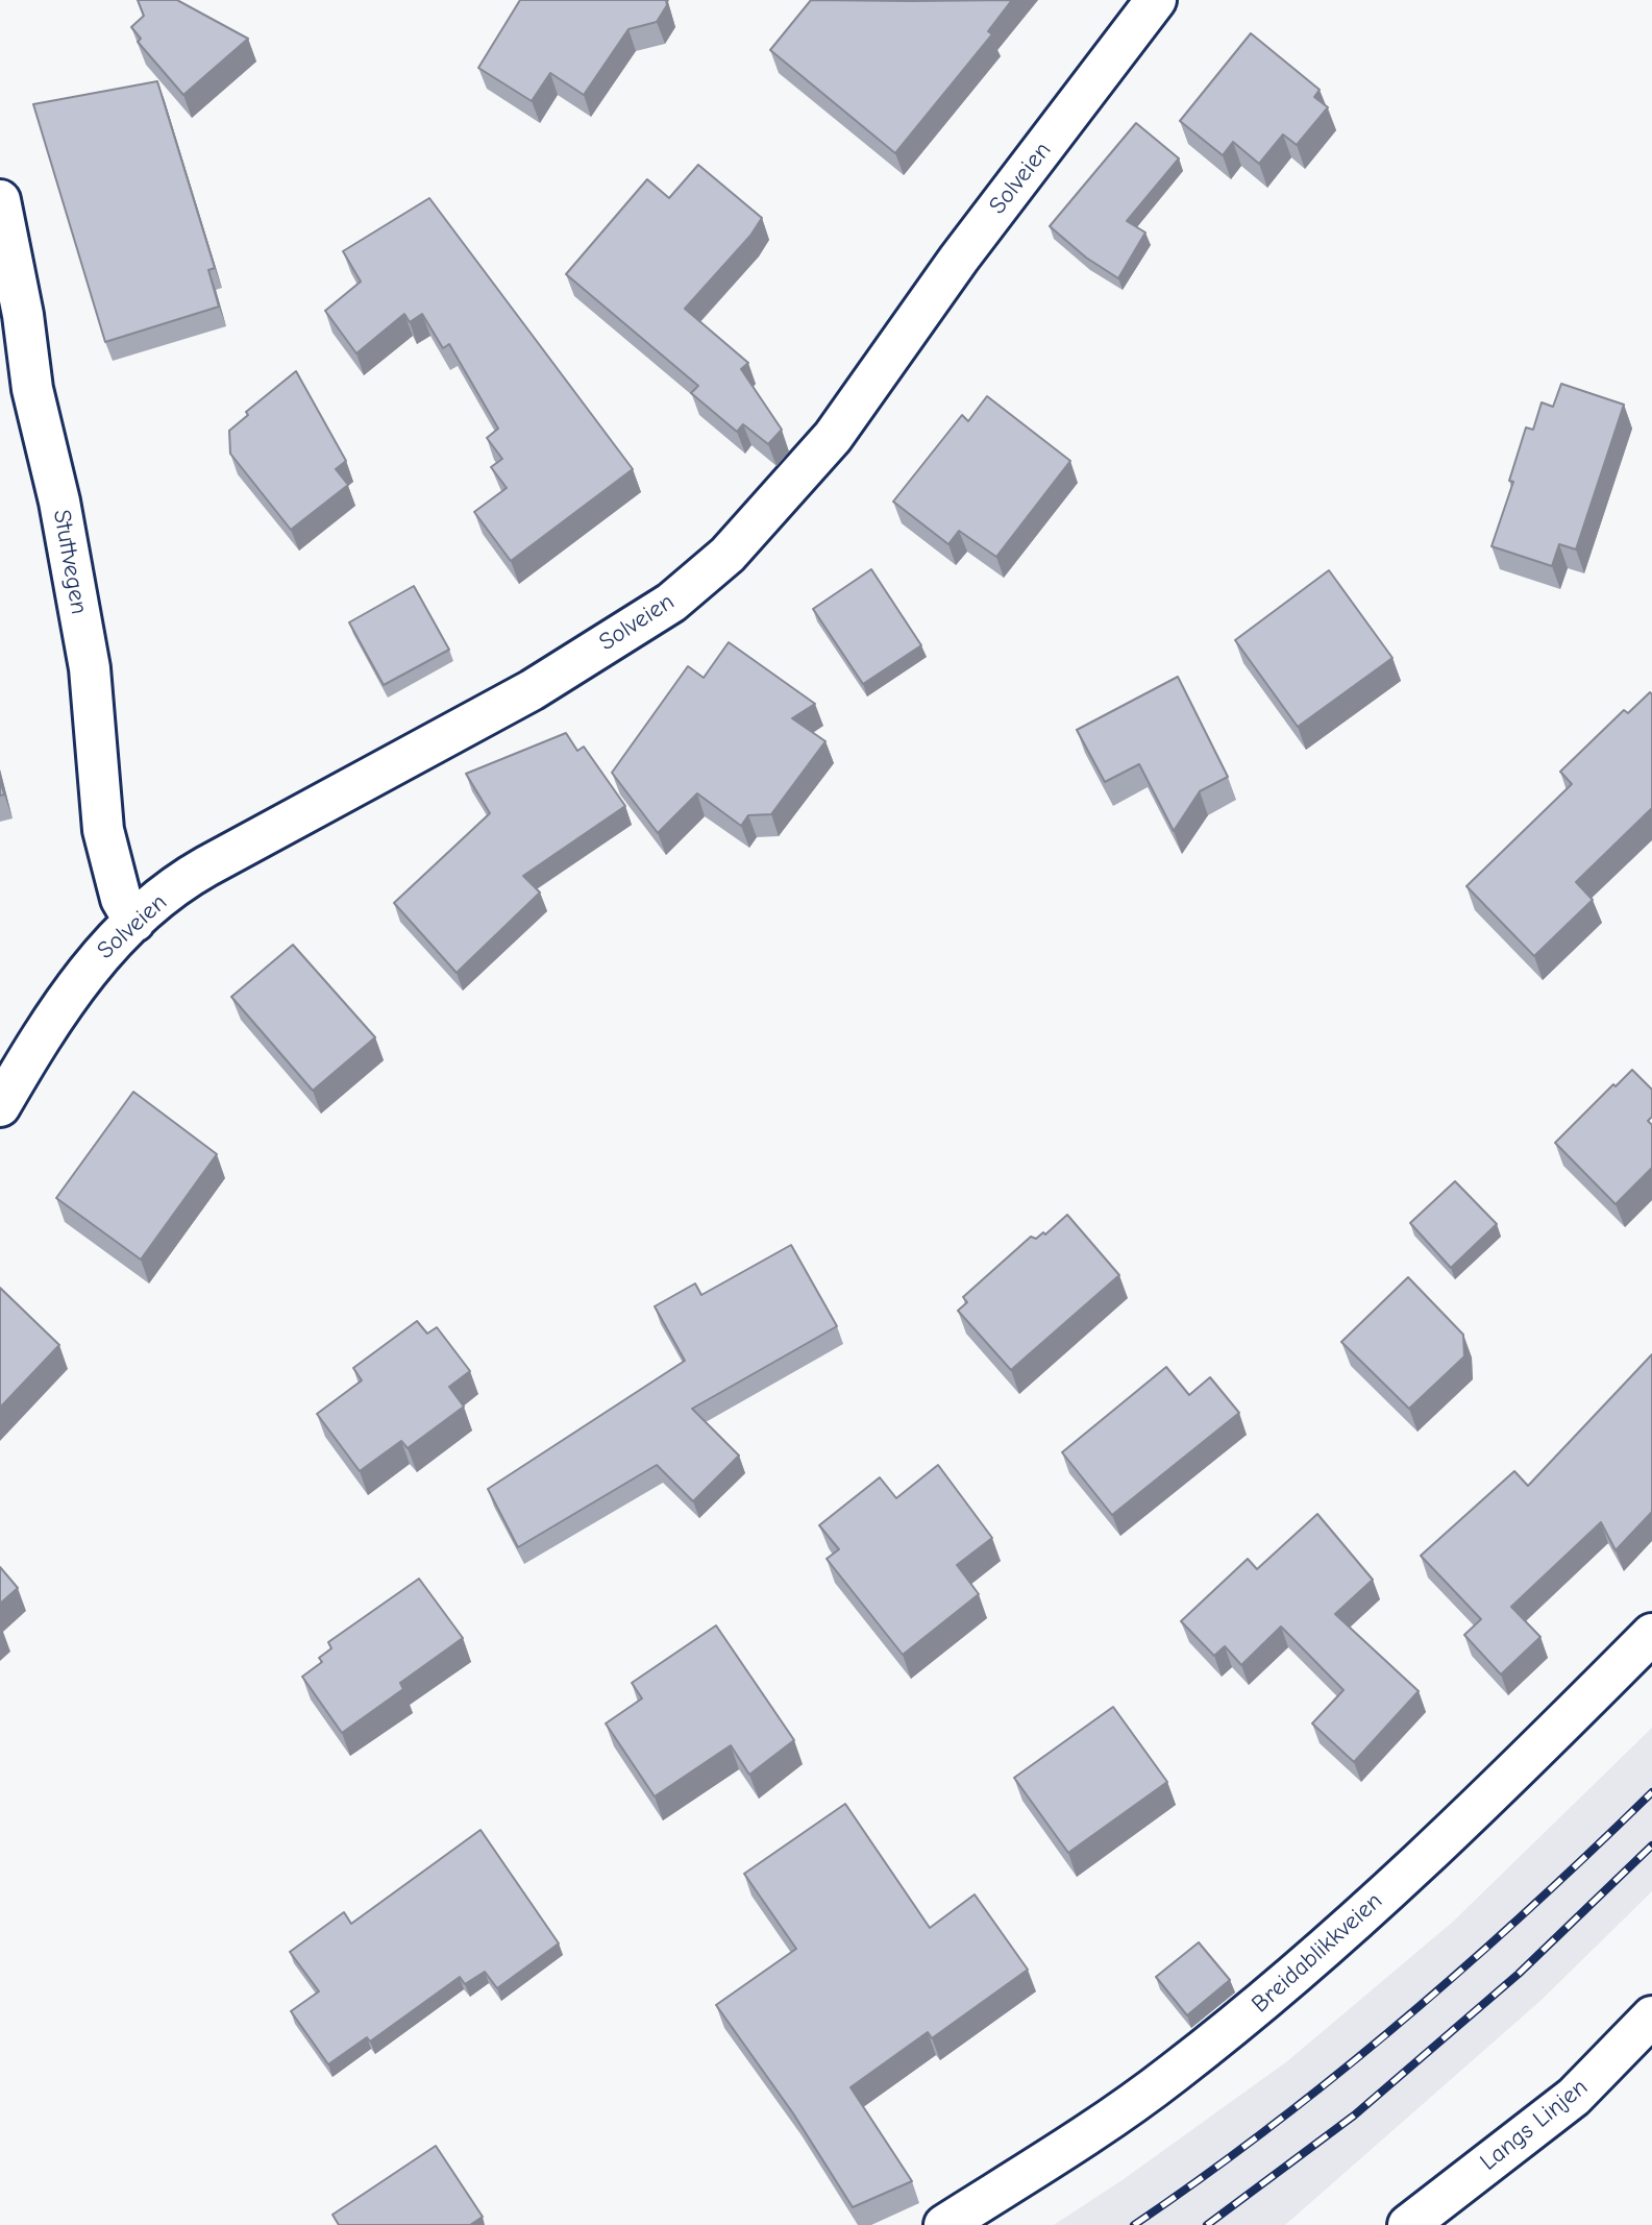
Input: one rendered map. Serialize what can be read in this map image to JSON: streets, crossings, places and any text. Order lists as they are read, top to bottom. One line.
{"streets":{"street":["Solveien","Stuttvegen","Breidablikkveien","Langs Linjen"]},"crossings":[["Solveien","Stuttvegen"]]}
